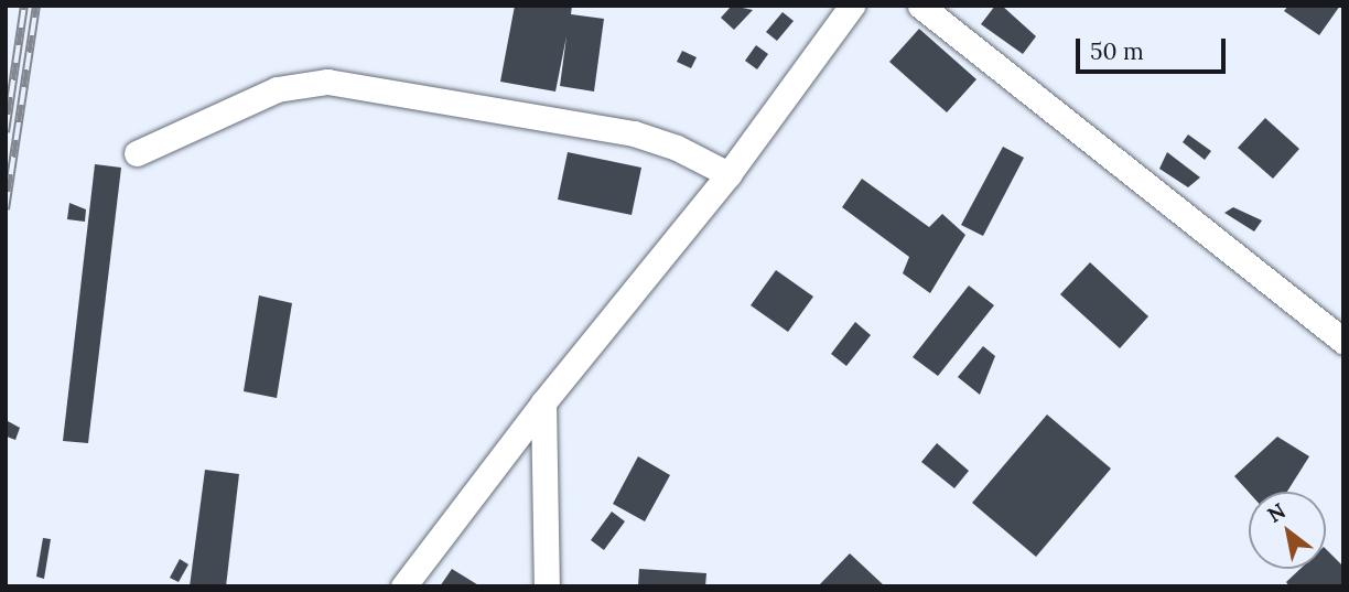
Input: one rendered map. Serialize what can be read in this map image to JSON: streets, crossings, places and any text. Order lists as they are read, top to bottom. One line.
{"scale_bar":"50 m","north":"top left"}
